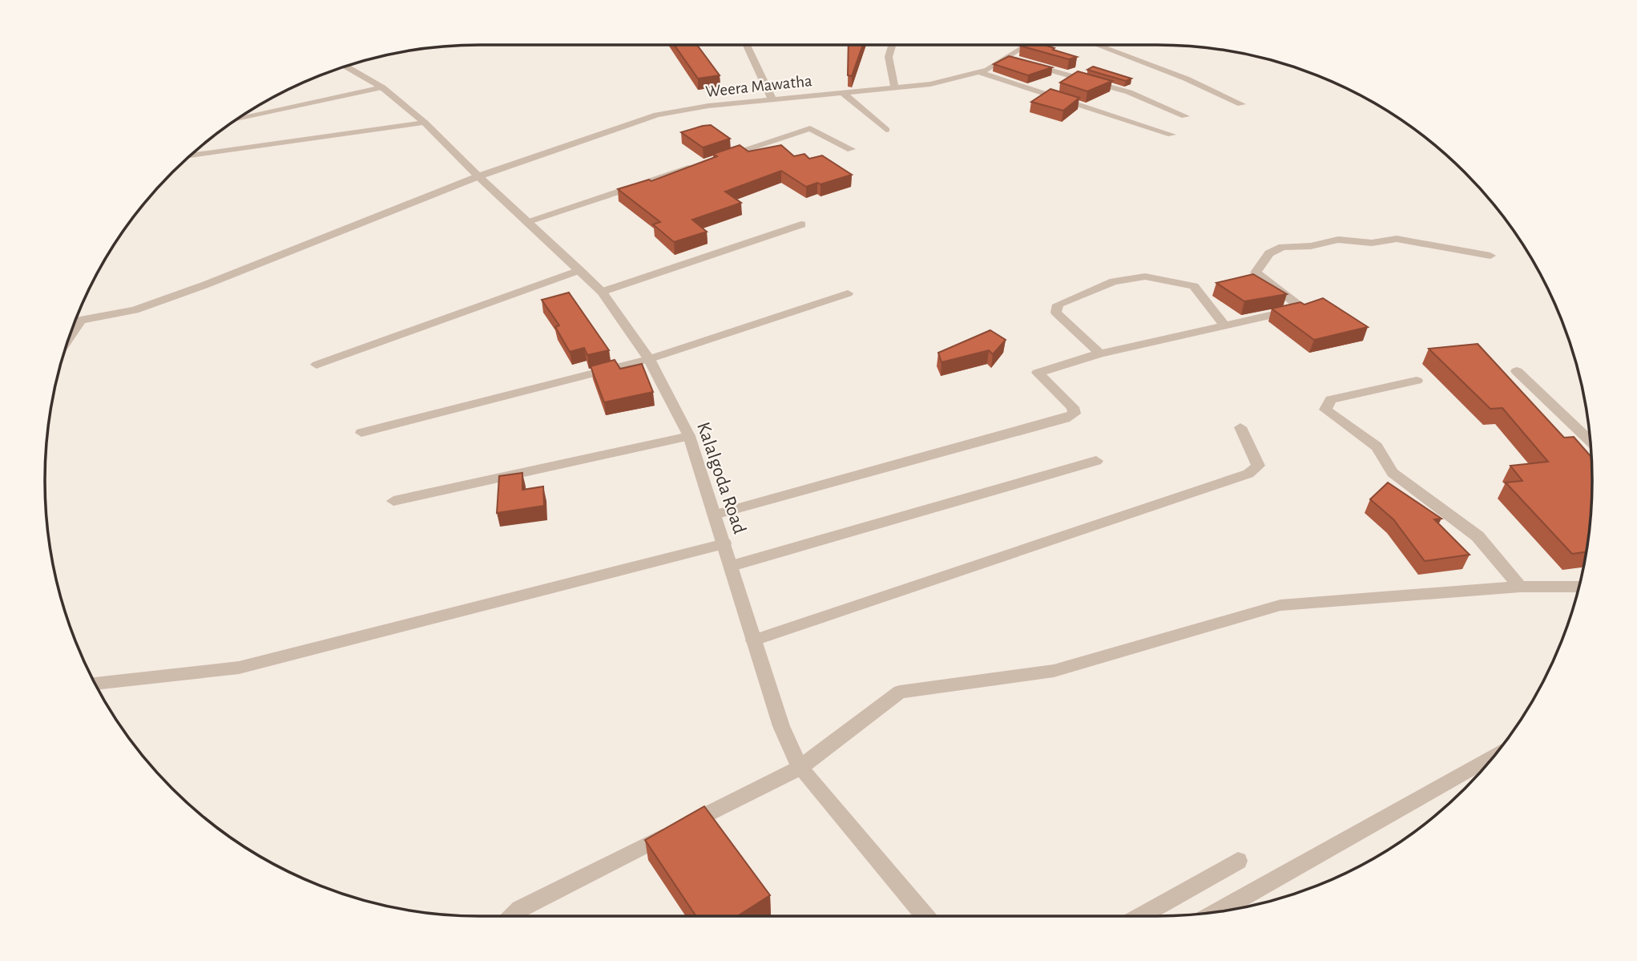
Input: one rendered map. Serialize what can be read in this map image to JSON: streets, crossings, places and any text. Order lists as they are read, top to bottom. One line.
{"streets":{"street":["Weera Mawatha","Kalalgoda Road"]},"crossings":[["Weera Mawatha","Kalalgoda Road"]]}
